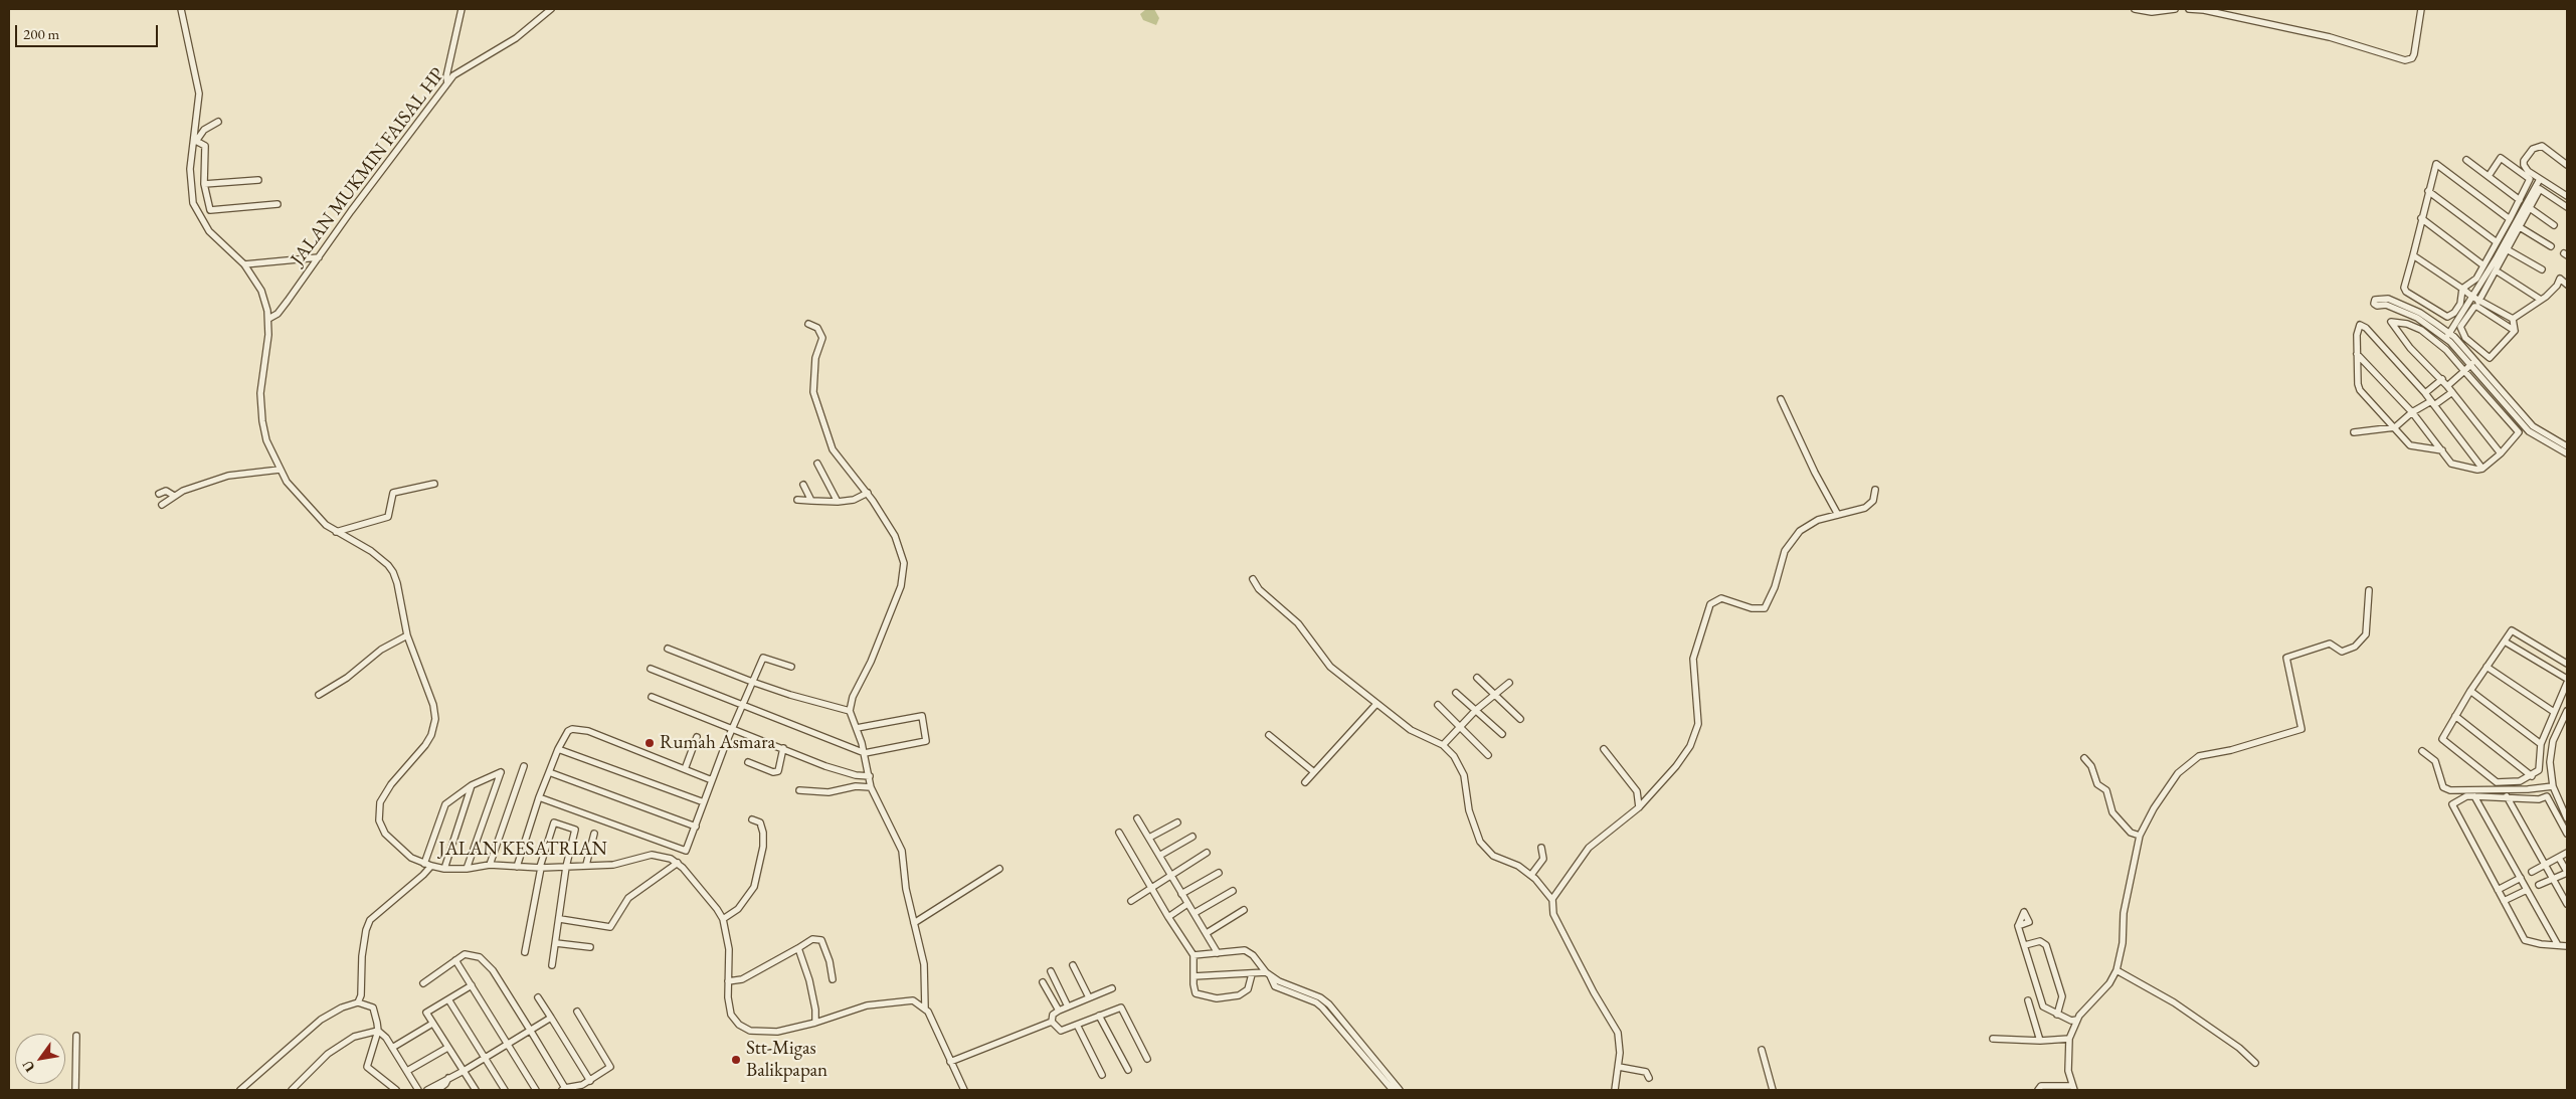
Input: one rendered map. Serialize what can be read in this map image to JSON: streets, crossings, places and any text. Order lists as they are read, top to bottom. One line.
{"streets":{"street":["JALAN MUKMIN FAISAL HP","JALAN KESATRIAN"]},"crossings":[["JALAN MUKMIN FAISAL HP","JALAN KESATRIAN"]],"places":["Rumah Asmara","Stt-Migas Balikpapan"],"scale_bar":"200 m","north":"bottom left"}
